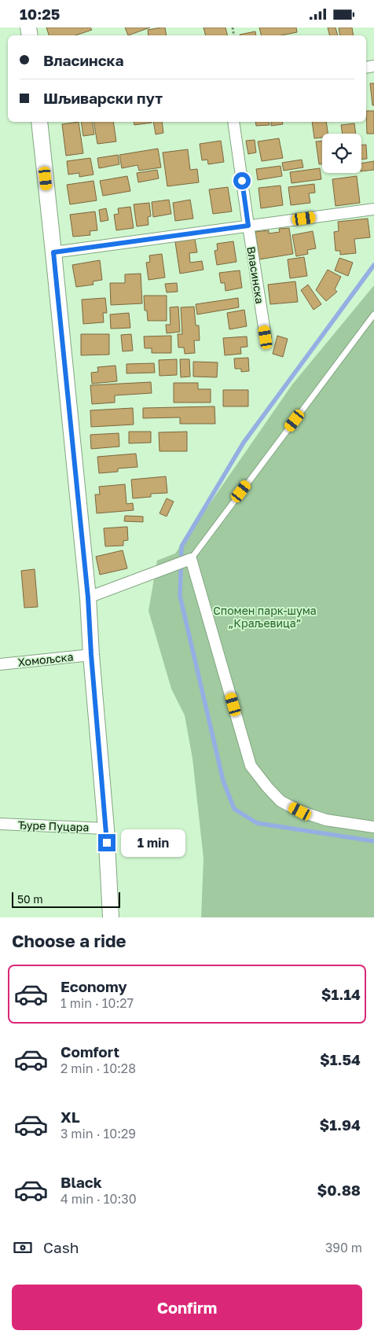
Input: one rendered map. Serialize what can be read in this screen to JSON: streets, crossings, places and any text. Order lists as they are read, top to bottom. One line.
{"streets":{"street":["Власинска","Хомољска","Ђуре Пуцара"]},"parks":["Спомен парк-шума „Краљевица”"],"scale_bar":"50 m","page":{"status":"10:25","banner":["Власинска","Шљиварски пут"],"bubble":"1 min","scale":"50 m","heading":"Choose a ride","list":[{"name":"Economy","note":"1 min · 10:27","value":"$1.14"},{"name":"Comfort","note":"2 min · 10:28","value":"$1.54"},{"name":"XL","note":"3 min · 10:29","value":"$1.94"},{"name":"Black","note":"4 min · 10:30","value":"$0.88"}],"pay":["Cash","390 m"],"buttons":"Confirm"}}
